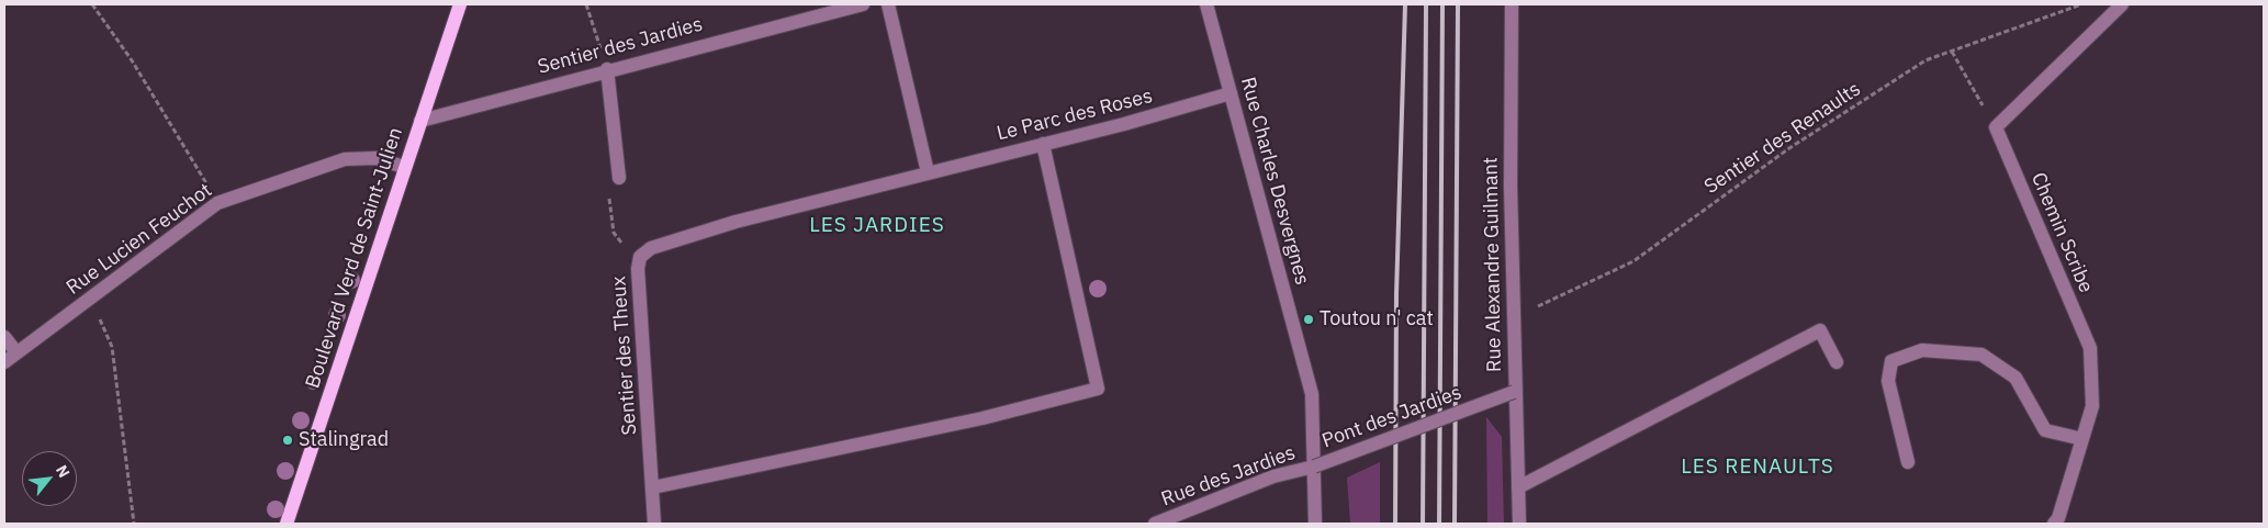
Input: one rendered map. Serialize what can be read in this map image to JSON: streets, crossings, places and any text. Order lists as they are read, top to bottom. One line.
{"streets":{"main road":["Boulevard Verd de Saint-Julien"],"street":["Sentier des Jardies","Le Parc des Roses","Rue Charles Desvergnes","Chemin Scribe","Rue Lucien Feuchot","Rue Alexandre Guilmant","Sentier des Theux","Pont des Jardies","Rue des Jardies"],"path":["Sentier des Renaults"]},"crossings":[["Sentier des Jardies","Boulevard Verd de Saint-Julien"],["Le Parc des Roses","Rue Charles Desvergnes"],["Le Parc des Roses","Sentier des Theux"],["Sentier des Renaults","Rue Alexandre Guilmant"],["Rue Charles Desvergnes","Pont des Jardies"],["Rue Charles Desvergnes","Rue des Jardies"],["Rue Lucien Feuchot","Boulevard Verd de Saint-Julien"],["Rue Alexandre Guilmant","Pont des Jardies"],["Pont des Jardies","Rue des Jardies"]],"districts":["LES JARDIES","LES RENAULTS"],"places":["Toutou n' cat","Stalingrad"],"north":"top right"}
